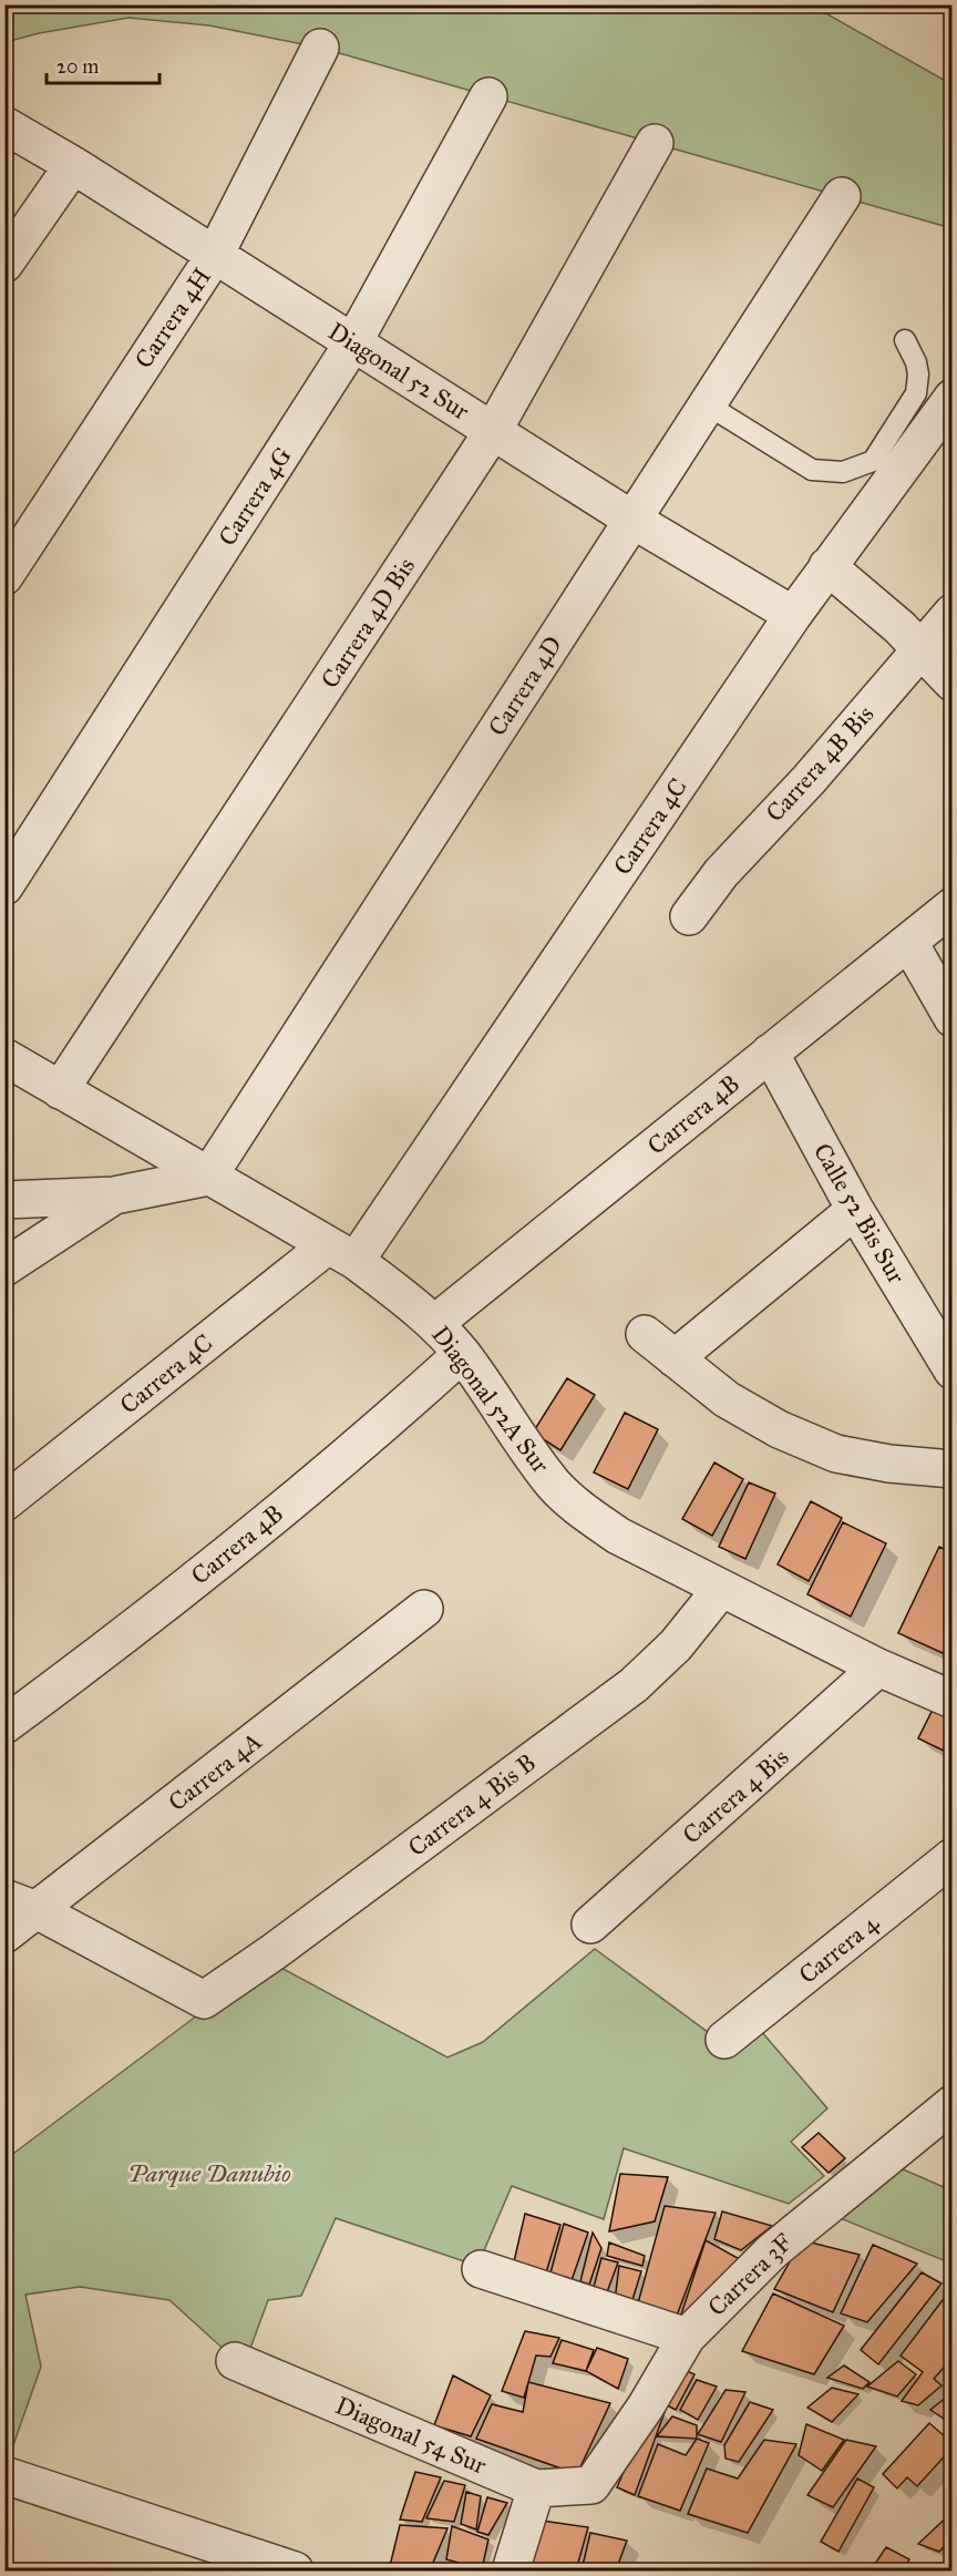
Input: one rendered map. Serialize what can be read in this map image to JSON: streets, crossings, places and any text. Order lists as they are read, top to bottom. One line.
{"streets":{"street":["Carrera 4H","Diagonal 52 Sur","Carrera 4G","Carrera 4D Bis","Carrera 4D","Carrera 4B Bis","Carrera 4C","Carrera 4B","Calle 52 Bis Sur","Diagonal 52A Sur","Carrera 4A","Carrera 4 Bis","Carrera 4 Bis B","Carrera 4","Carrera 3F","Diagonal 54 Sur"]},"crossings":[["Carrera 4H","Diagonal 52 Sur"],["Diagonal 52 Sur","Carrera 4G"],["Diagonal 52 Sur","Carrera 4D Bis"],["Diagonal 52 Sur","Carrera 4D"],["Diagonal 52 Sur","Carrera 4C"],["Carrera 4D Bis","Diagonal 52A Sur"],["Carrera 4D","Diagonal 52A Sur"],["Carrera 4C","Diagonal 52A Sur"],["Carrera 4B","Calle 52 Bis Sur"],["Carrera 4B","Diagonal 52A Sur"],["Diagonal 52A Sur","Carrera 4 Bis"],["Diagonal 52A Sur","Carrera 4 Bis B"],["Carrera 4A","Carrera 4 Bis B"],["Carrera 3F","Diagonal 54 Sur"]],"parks":["Parque Danubio"],"scale_bar":"20 m"}
